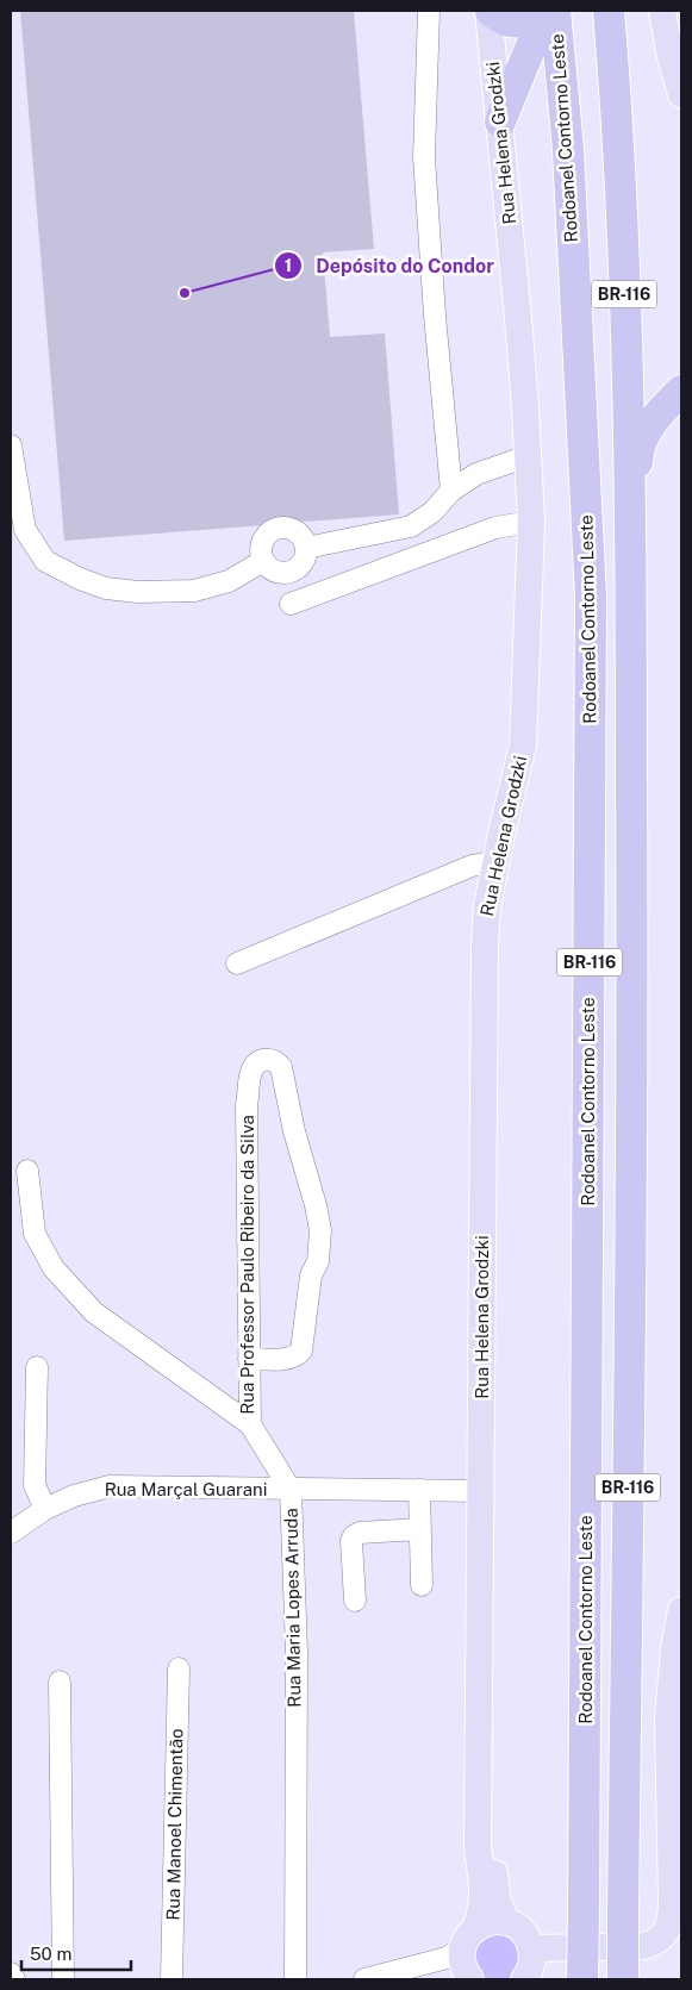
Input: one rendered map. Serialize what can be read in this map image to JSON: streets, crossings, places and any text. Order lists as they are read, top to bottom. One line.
{"streets":{"highway":["Rodoanel Contorno Leste","BR-116"],"main road":["Rua Helena Grodzki"],"street":["Rua Professor Paulo Ribeiro da Silva","Rua Marçal Guarani","Rua Maria Lopes Arruda","Rua Manoel Chimentão"]},"crossings":[["Rua Helena Grodzki","Rua Marçal Guarani"],["Rua Professor Paulo Ribeiro da Silva","Rua Maria Lopes Arruda"],["Rua Marçal Guarani","Rua Maria Lopes Arruda"]],"places":["Depósito do Condor"],"scale_bar":"50 m"}
